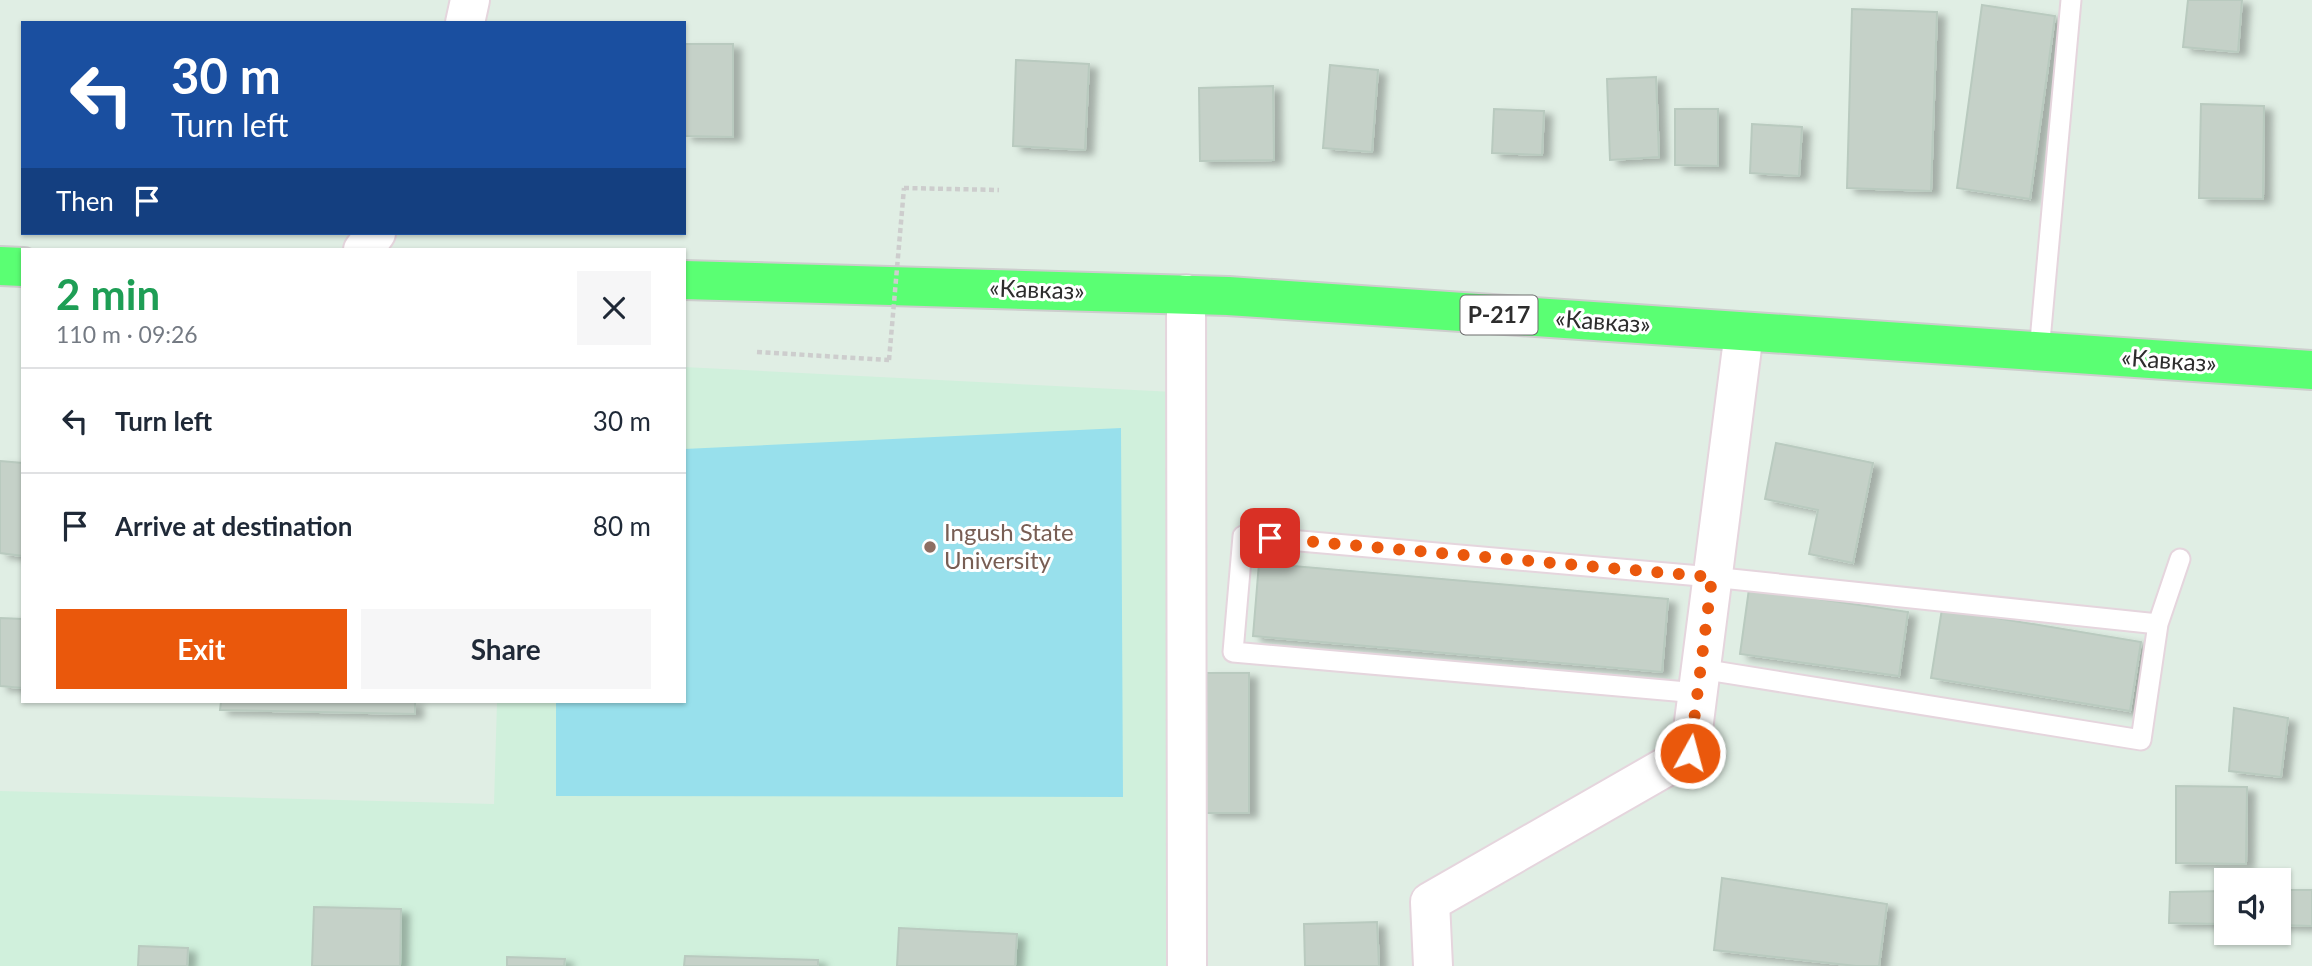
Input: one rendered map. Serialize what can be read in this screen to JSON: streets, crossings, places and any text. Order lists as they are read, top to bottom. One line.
{"streets":{"highway":["«Кавказ»","Р-217"]},"places":["Ingush State University"],"page":{"turn":["30 m","Turn left"],"then":"Then","heading":["2 min","110 m · 09:26"],"list":[{"name":"Turn left","value":"30 m"},{"name":"Arrive at destination","value":"80 m"}],"buttons":["Exit","Share"]}}
